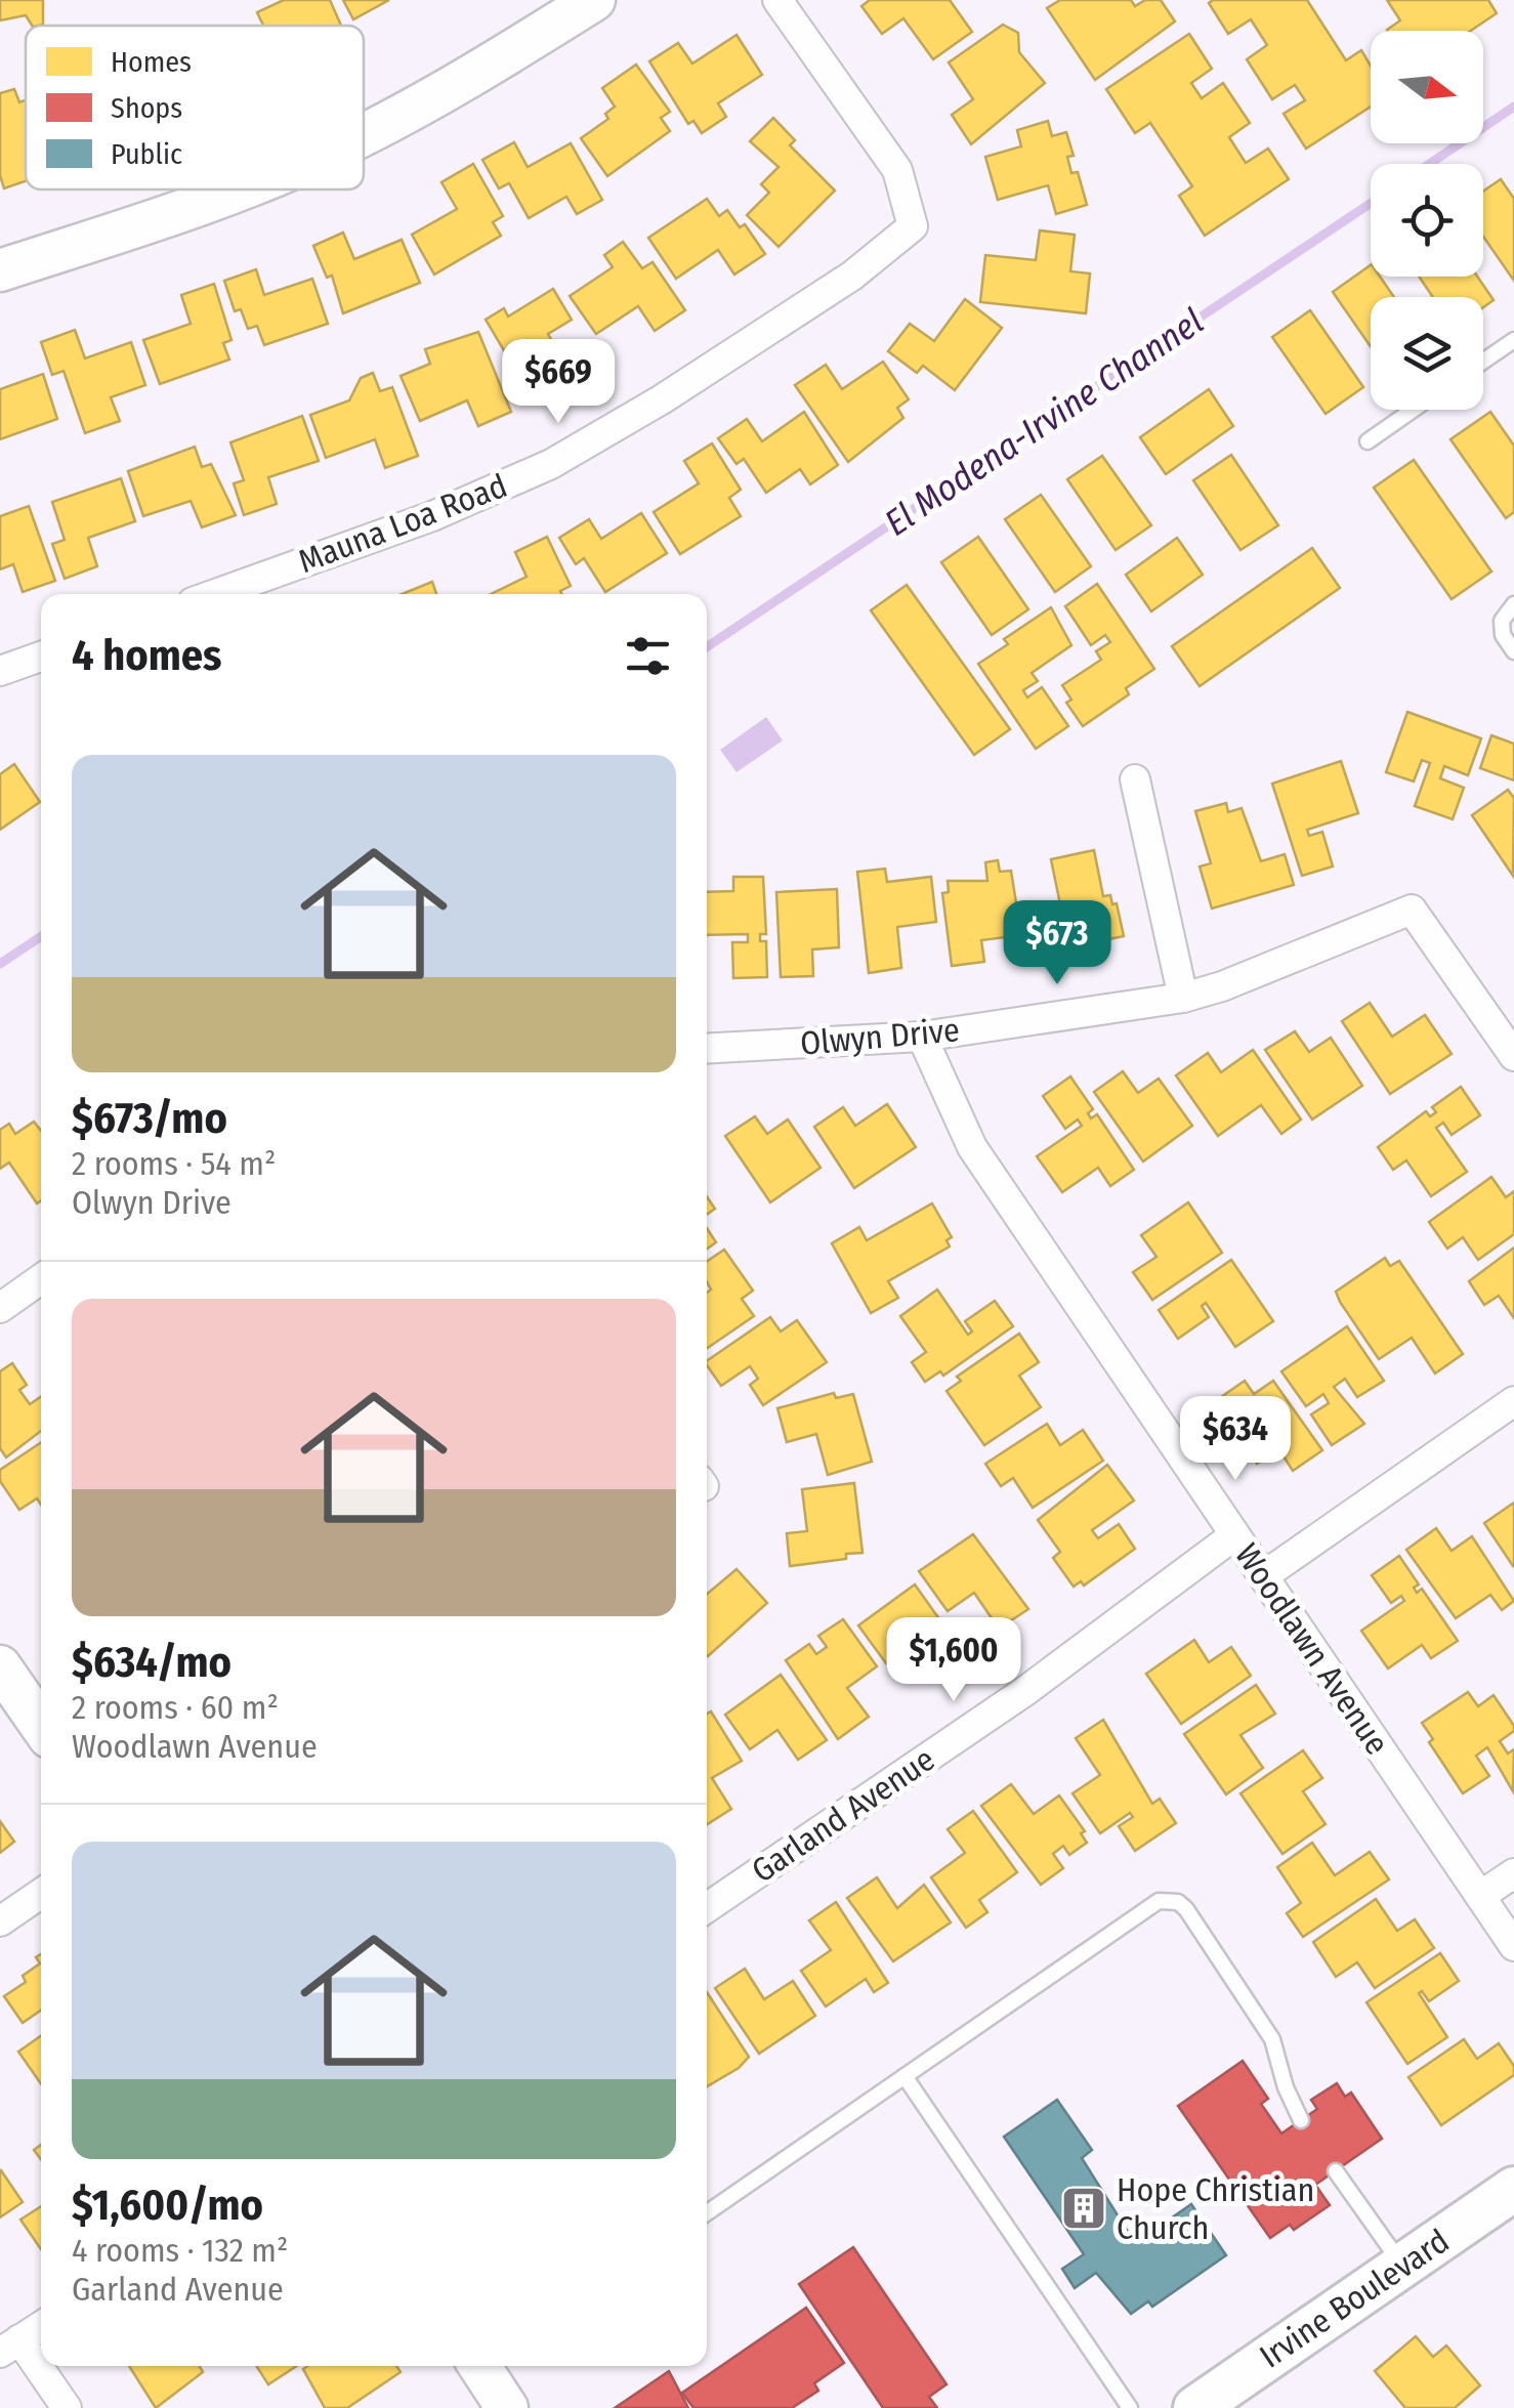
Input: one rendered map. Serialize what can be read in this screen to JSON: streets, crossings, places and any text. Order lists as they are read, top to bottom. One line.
{"streets":{"main road":["Irvine Boulevard"],"street":["Mauna Loa Road","Olwyn Drive","Woodlawn Avenue","Garland Avenue"]},"crossings":[["Olwyn Drive","Woodlawn Avenue"],["Woodlawn Avenue","Garland Avenue"]],"water":["El Modena-Irvine Channel"],"places":{"building":["Hope Christian Church"]},"legend":["Homes","Shops","Public"],"north":"right","page":{"price":["$669","$673","$634","$1,600"],"heading":"4 homes","list":[{"name":"$673/mo","note":"2 rooms · 54 m² · Olwyn Drive"},{"name":"$634/mo","note":"2 rooms · 60 m² · Woodlawn Avenue"},{"name":"$1,600/mo","note":"4 rooms · 132 m² · Garland Avenue"}]}}
